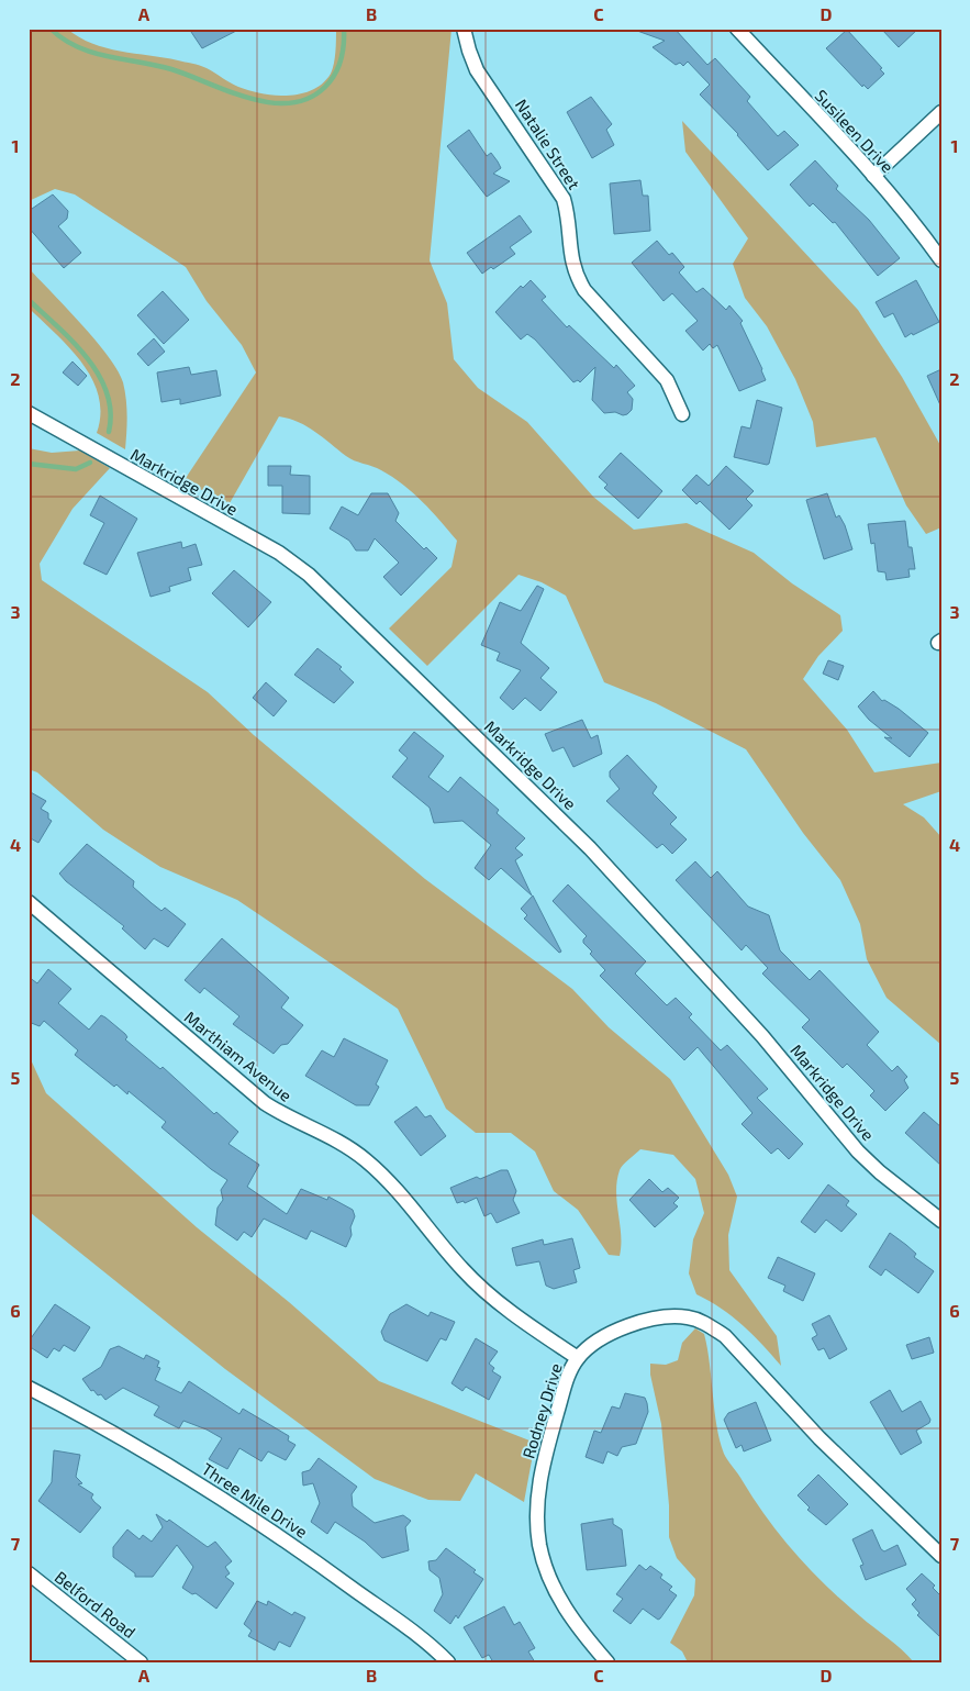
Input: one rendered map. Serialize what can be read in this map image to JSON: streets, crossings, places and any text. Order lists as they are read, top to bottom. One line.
{"streets":{"street":["Susileen Drive","Natalie Street","Markridge Drive","Marthiam Avenue","Rodney Drive","Three Mile Drive","Belford Road"]},"crossings":[["Marthiam Avenue","Rodney Drive"]],"grid":{"columns":["A","B","C","D"],"rows":["1","2","3","4","5","6","7"]}}
